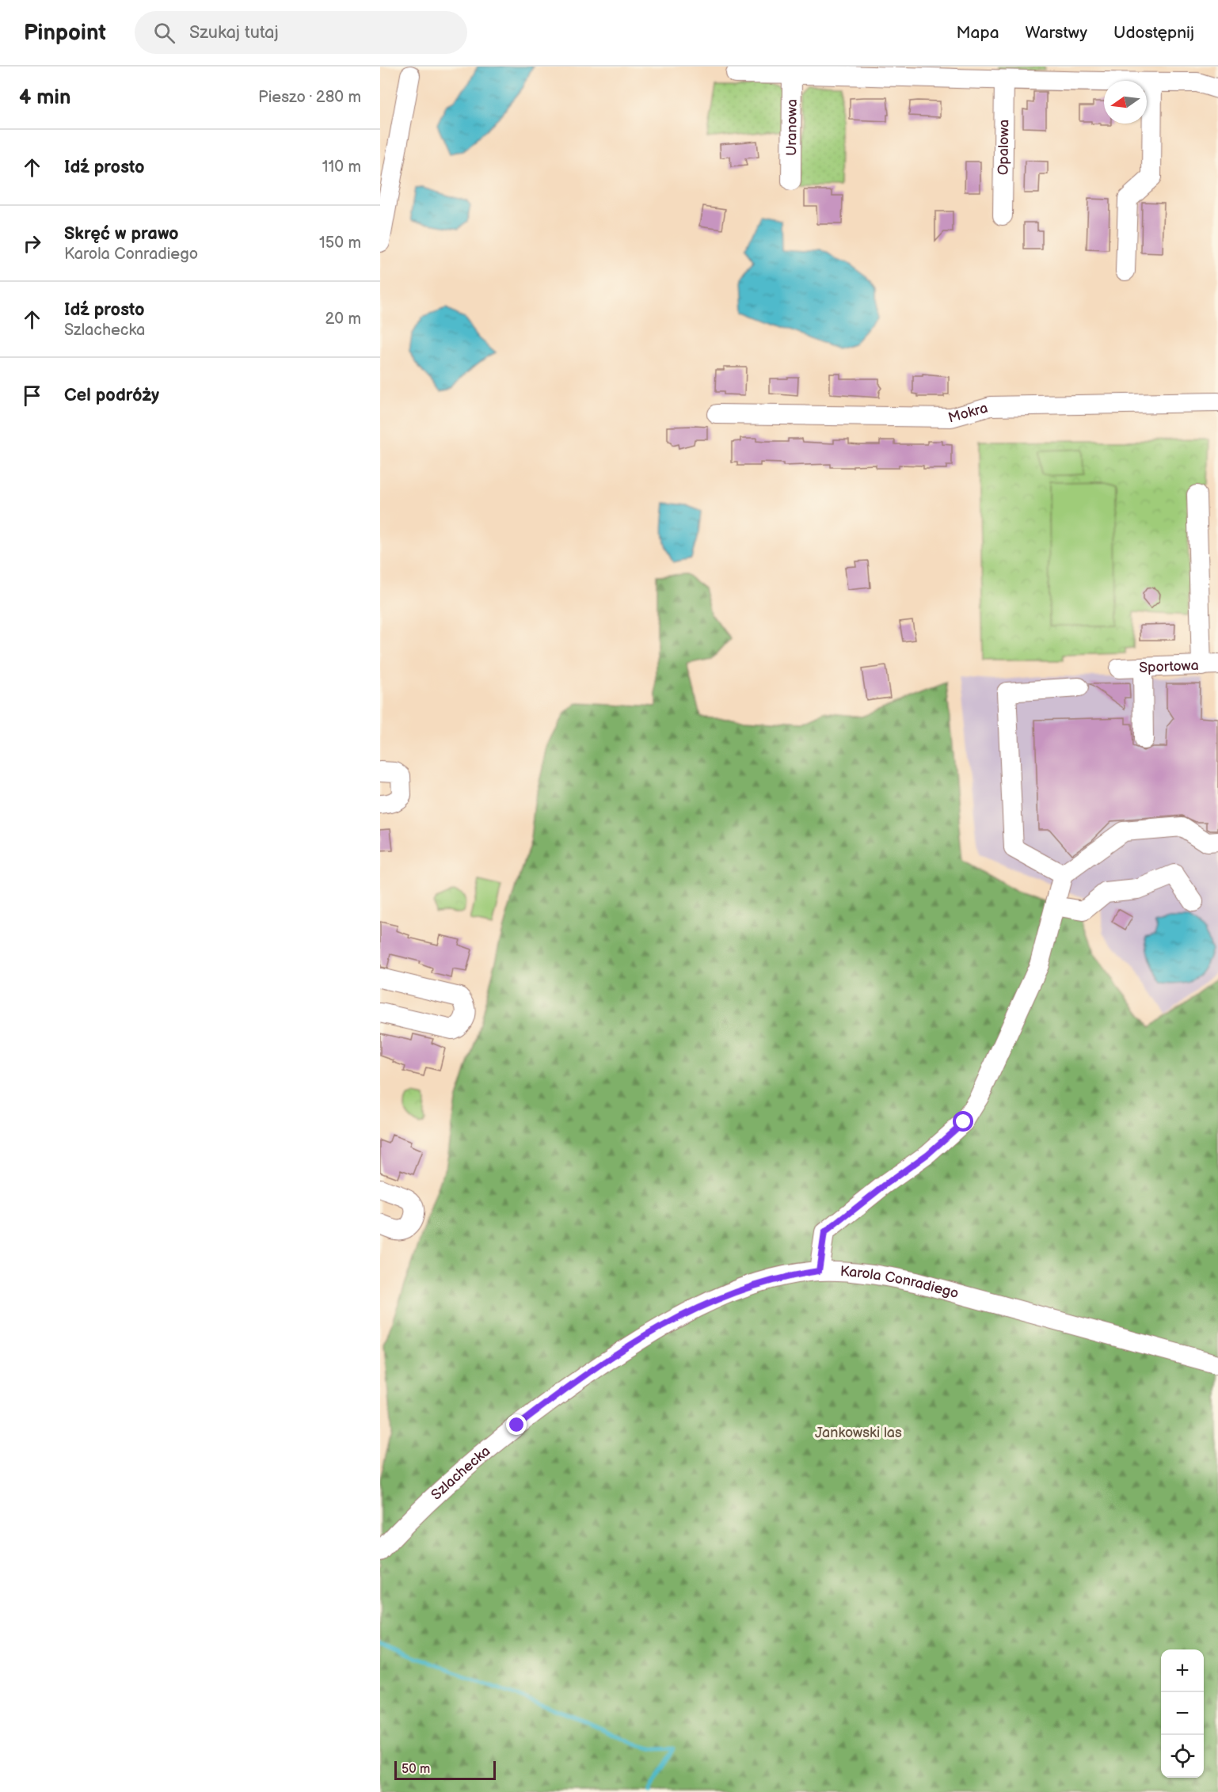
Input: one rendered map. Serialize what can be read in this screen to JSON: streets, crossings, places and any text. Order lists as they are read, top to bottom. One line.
{"streets":{"street":["Uranowa","Opalowa","Mokra","Sportowa","Karola Conradiego","Szlachecka"]},"crossings":[["Karola Conradiego","Szlachecka"]],"parks":["Jankowski las"],"scale_bar":"50 m","north":"left","page":{"header":"Pinpoint","search":"Szukaj tutaj","nav":["Mapa","Warstwy","Udostępnij"],"heading":["4 min","Pieszo · 280 m"],"list":[["Idź prosto","110 m"],["Skręć w prawo","Karola Conradiego","150 m"],["Idź prosto","Szlachecka","20 m"],"Cel podróży"],"map_buttons":["+","−"],"scale":"50 m"}}
